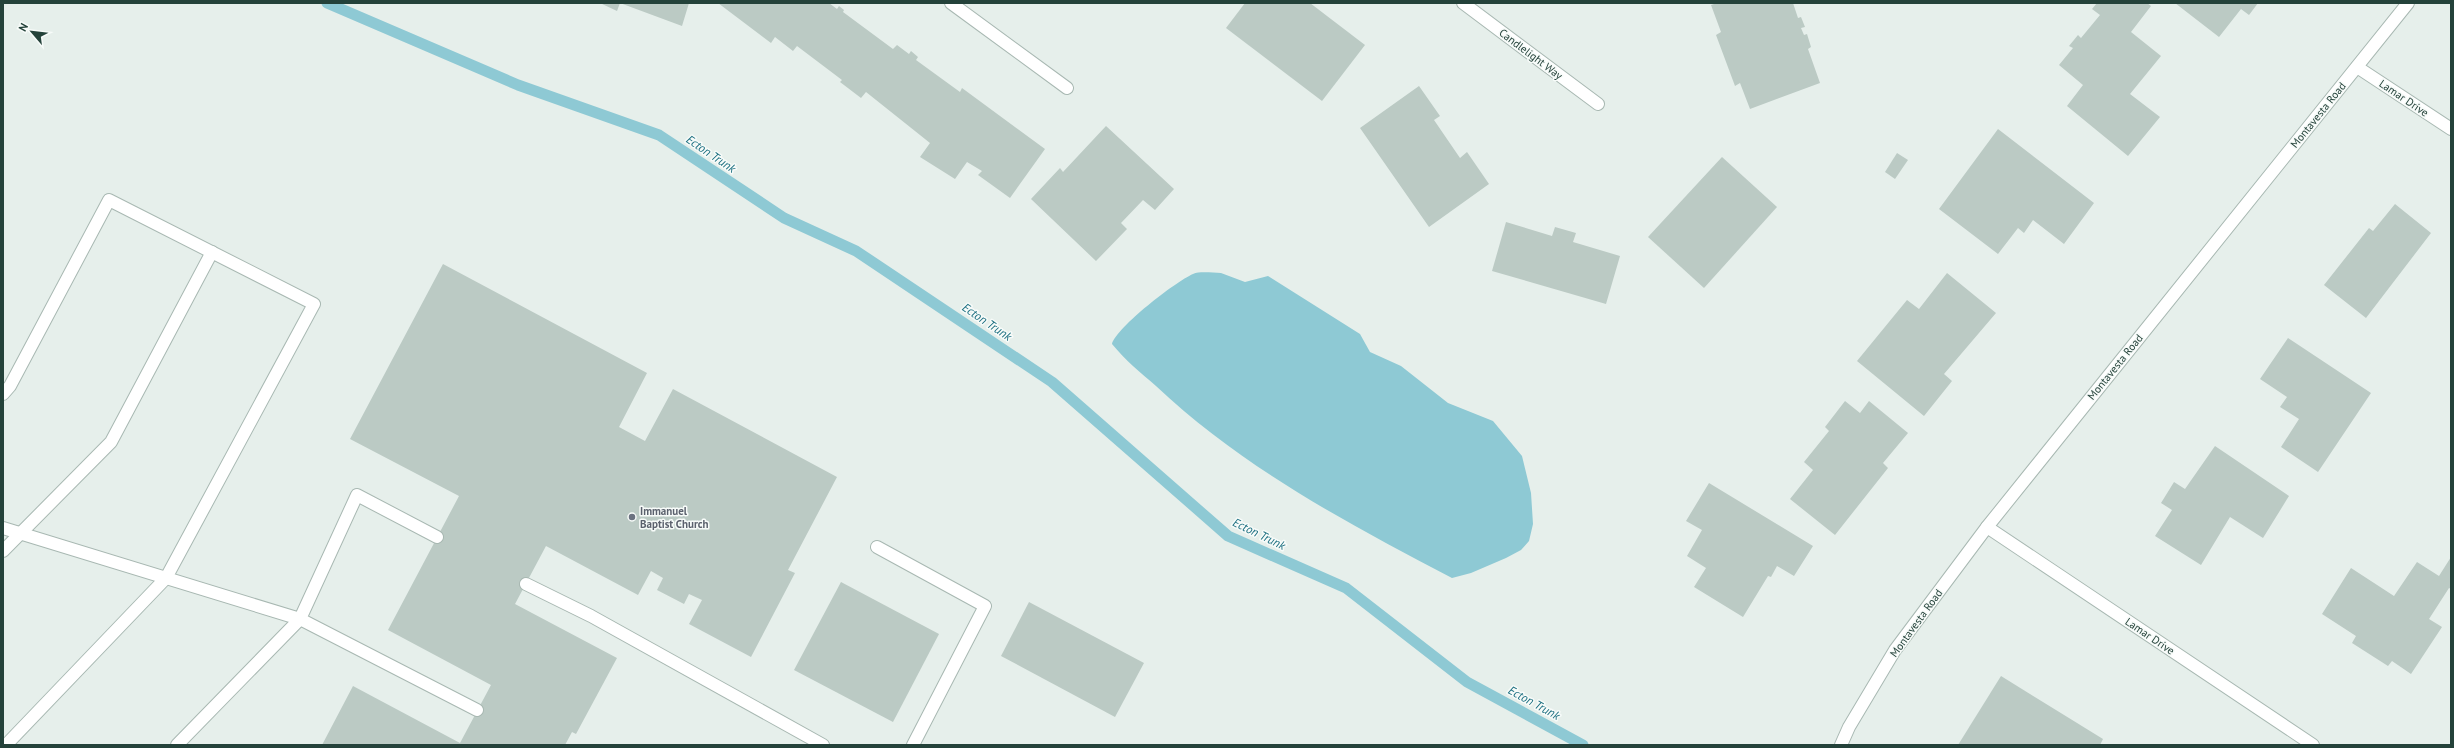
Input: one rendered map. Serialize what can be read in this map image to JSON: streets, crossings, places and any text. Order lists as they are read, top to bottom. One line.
{"streets":{"street":["Candlelight Way","Lamar Drive","Montavesta Road"]},"crossings":[["Lamar Drive","Montavesta Road"]],"water":["Ecton Trunk"],"places":["Immanuel Baptist Church"],"north":"top left"}
